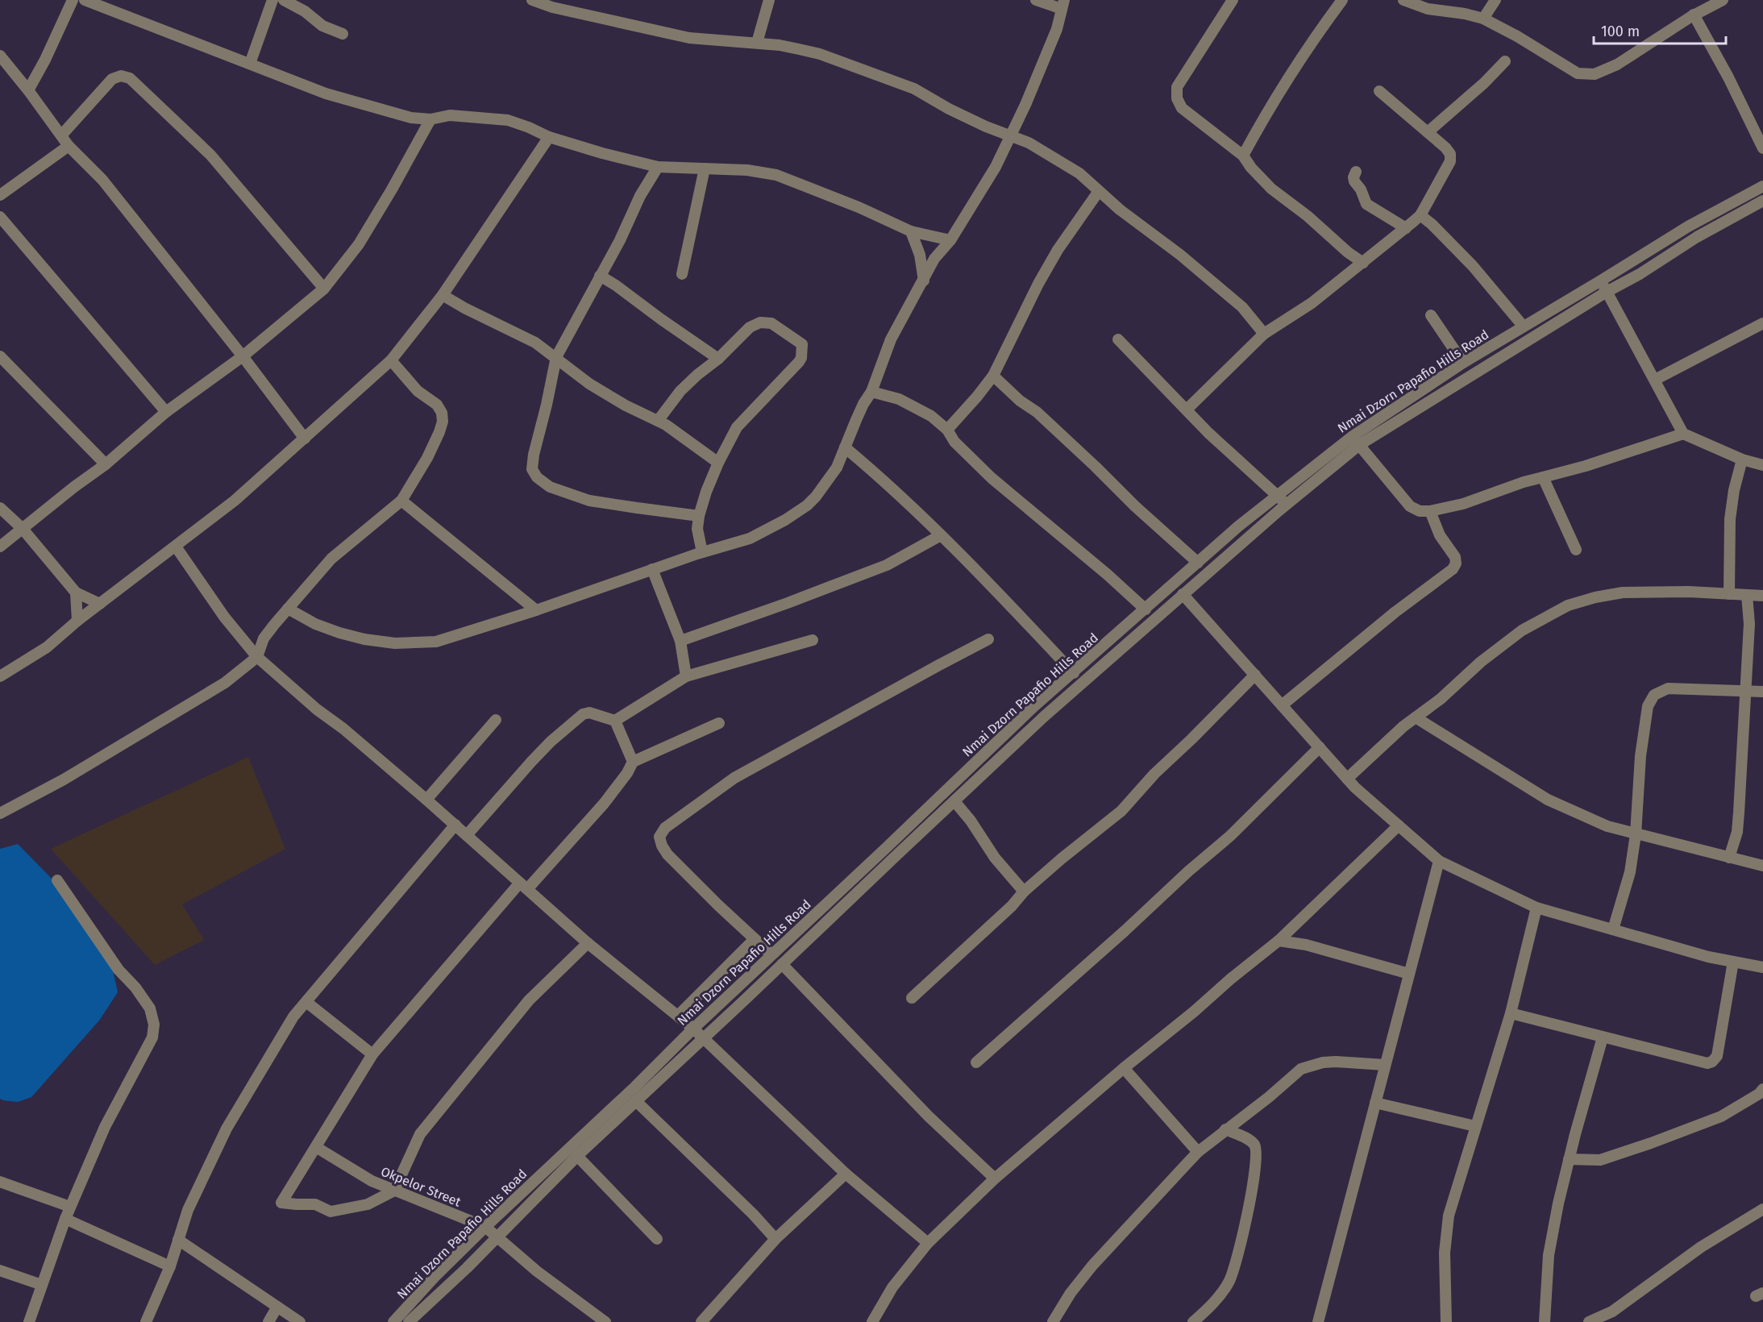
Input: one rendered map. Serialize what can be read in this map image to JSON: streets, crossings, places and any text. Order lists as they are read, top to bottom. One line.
{"streets":{"street":["Nmai Dzorn Papafio Hills Road","Okpelor Street"]},"crossings":[["Nmai Dzorn Papafio Hills Road","Okpelor Street"]],"scale_bar":"100 m"}
